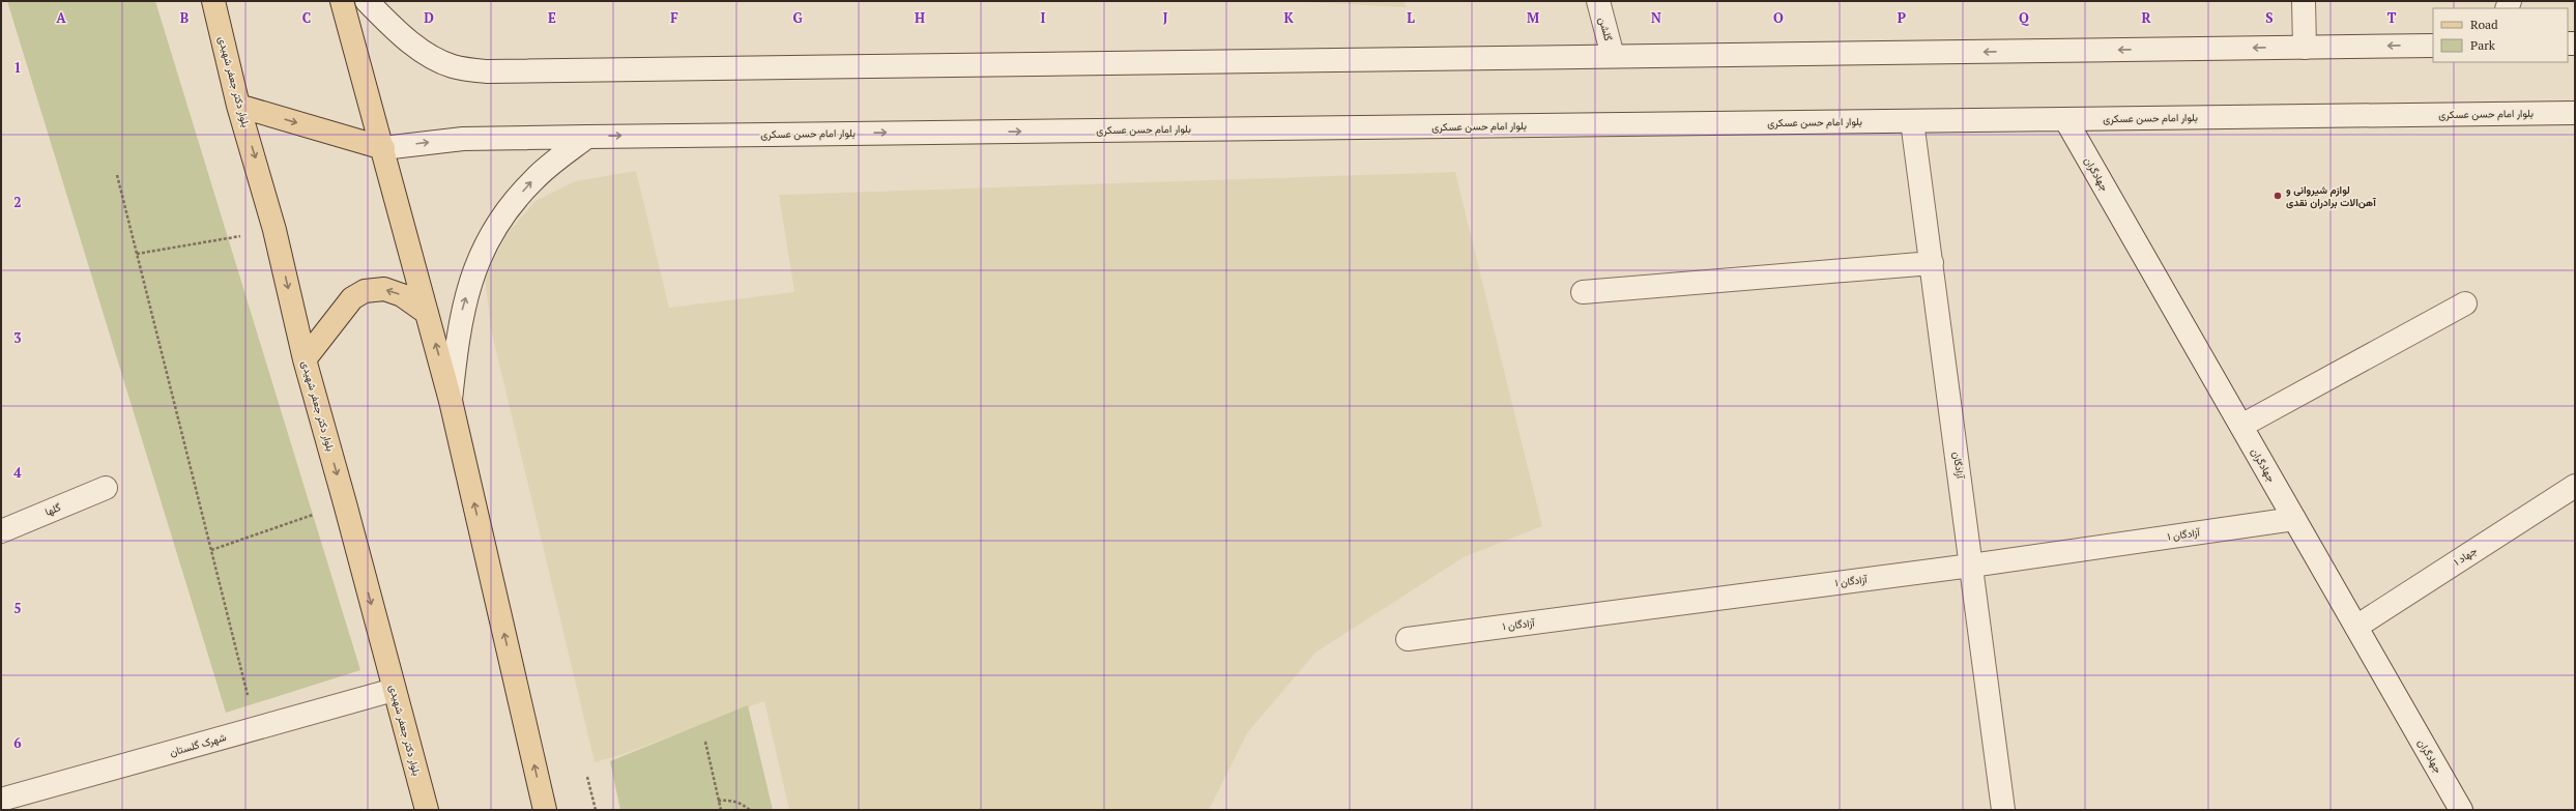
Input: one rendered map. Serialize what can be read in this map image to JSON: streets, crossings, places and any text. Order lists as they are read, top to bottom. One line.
{"streets":{"main road":["گلشن","بلوار دکتر جعفر شهیدی","بلوار امام حسن عسکری","جهادگران","آزادگان","گلها","آزادگان ۱","جهاد ۱","شهرک گلستان"]},"crossings":[["بلوار دکتر جعفر شهیدی","شهرک گلستان"],["بلوار امام حسن عسکری","جهادگران"],["بلوار امام حسن عسکری","آزادگان"],["جهادگران","آزادگان ۱"],["جهادگران","جهاد ۱"],["آزادگان","آزادگان ۱"]],"places":["لوازم شیروانی و آهن‌الات برادران نقدی"],"legend":["Road","Park"],"grid":{"columns":["A","B","C","D","E","F","G","H","I","J","K","L","M","N","O","P","Q","R","S","T"],"rows":["1","2","3","4","5","6"]}}
